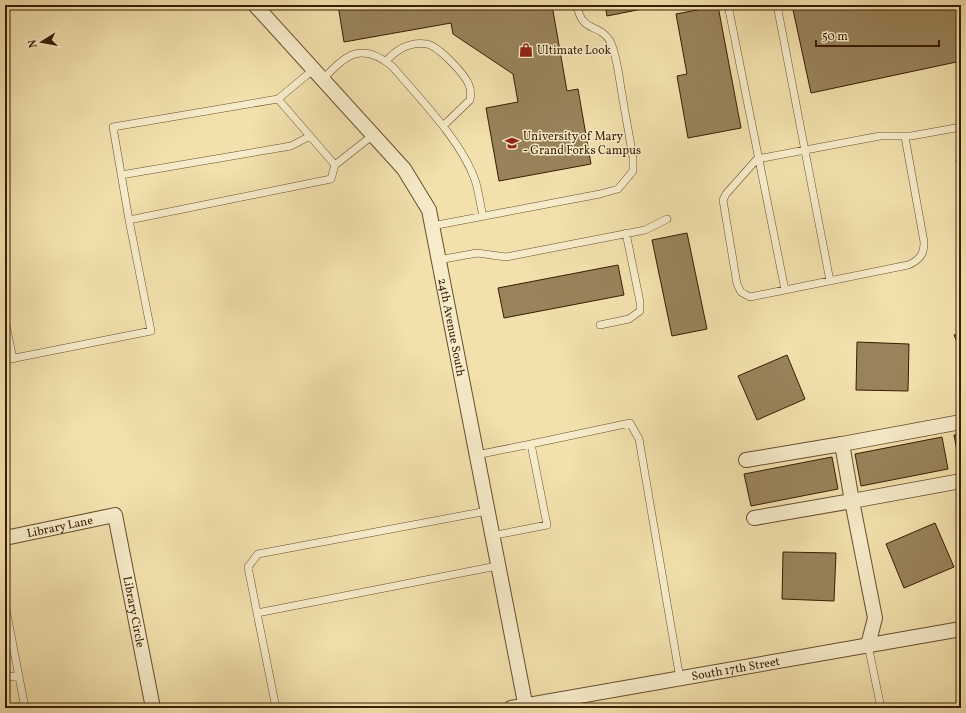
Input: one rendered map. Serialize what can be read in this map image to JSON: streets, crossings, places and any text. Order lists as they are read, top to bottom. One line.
{"streets":{"street":["24th Avenue South","Library Lane","Library Circle","South 17th Street"]},"crossings":[["24th Avenue South","South 17th Street"],["Library Lane","Library Circle"]],"places":{"shop":["Ultimate Look"],"school or university":["University of Mary - Grand Forks Campus"]},"scale_bar":"50 m","north":"left"}
